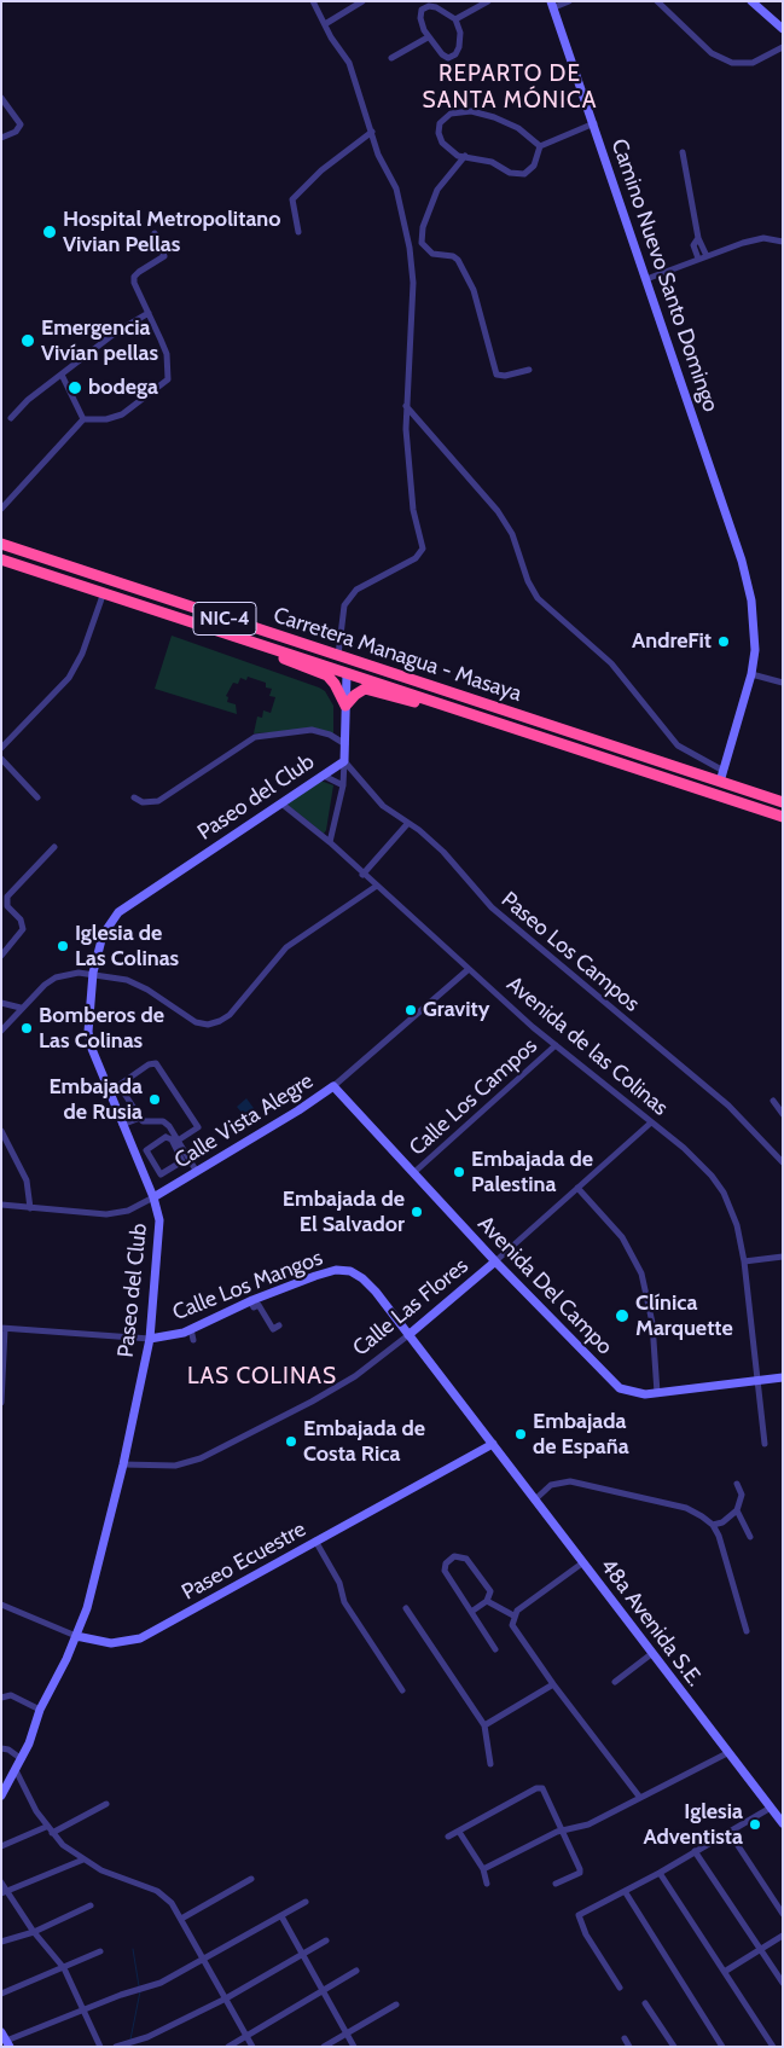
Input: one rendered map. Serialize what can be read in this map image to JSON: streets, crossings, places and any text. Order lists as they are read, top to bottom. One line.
{"streets":{"highway":["NIC-4","Carretera Managua - Masaya"],"street":["Camino Nuevo Santo Domingo","Paseo del Club","Paseo Los Campos","Avenida de las Colinas","Calle Los Campos","Calle Vista Alegre","Calle Los Mangos","Avenida Del Campo","Calle Las Flores","Paseo Ecuestre","48a Avenida S.E."]},"crossings":[["Camino Nuevo Santo Domingo","Carretera Managua - Masaya"],["Paseo del Club","Paseo Los Campos"],["Paseo del Club","Avenida de las Colinas"],["Paseo del Club","Calle Vista Alegre"],["Paseo del Club","Calle Los Mangos"],["Paseo del Club","Calle Las Flores"],["Paseo del Club","Paseo Ecuestre"],["Avenida de las Colinas","Calle Los Campos"],["Avenida de las Colinas","Calle Vista Alegre"],["Avenida de las Colinas","Avenida Del Campo"],["Avenida de las Colinas","Calle Las Flores"],["Calle Los Campos","Avenida Del Campo"],["Calle Vista Alegre","Avenida Del Campo"],["Calle Los Mangos","Calle Las Flores"],["Calle Los Mangos","Paseo Ecuestre"],["Calle Los Mangos","48a Avenida S.E."],["Avenida Del Campo","Calle Las Flores"],["Paseo Ecuestre","48a Avenida S.E."]],"districts":["REPARTO DE SANTA MÓNICA","LAS COLINAS"],"places":["Hospital Metropolitano Vivian Pellas","Emergencia Vivían pellas","bodega","AndreFit","Iglesia de Las Colinas","Gravity","Bomberos de Las Colinas","Embajada de Rusia","Embajada de Palestina","Embajada de El Salvador","Clínica Marquette","Embajada de España","Embajada de Costa Rica","Iglesia Adventista"]}
